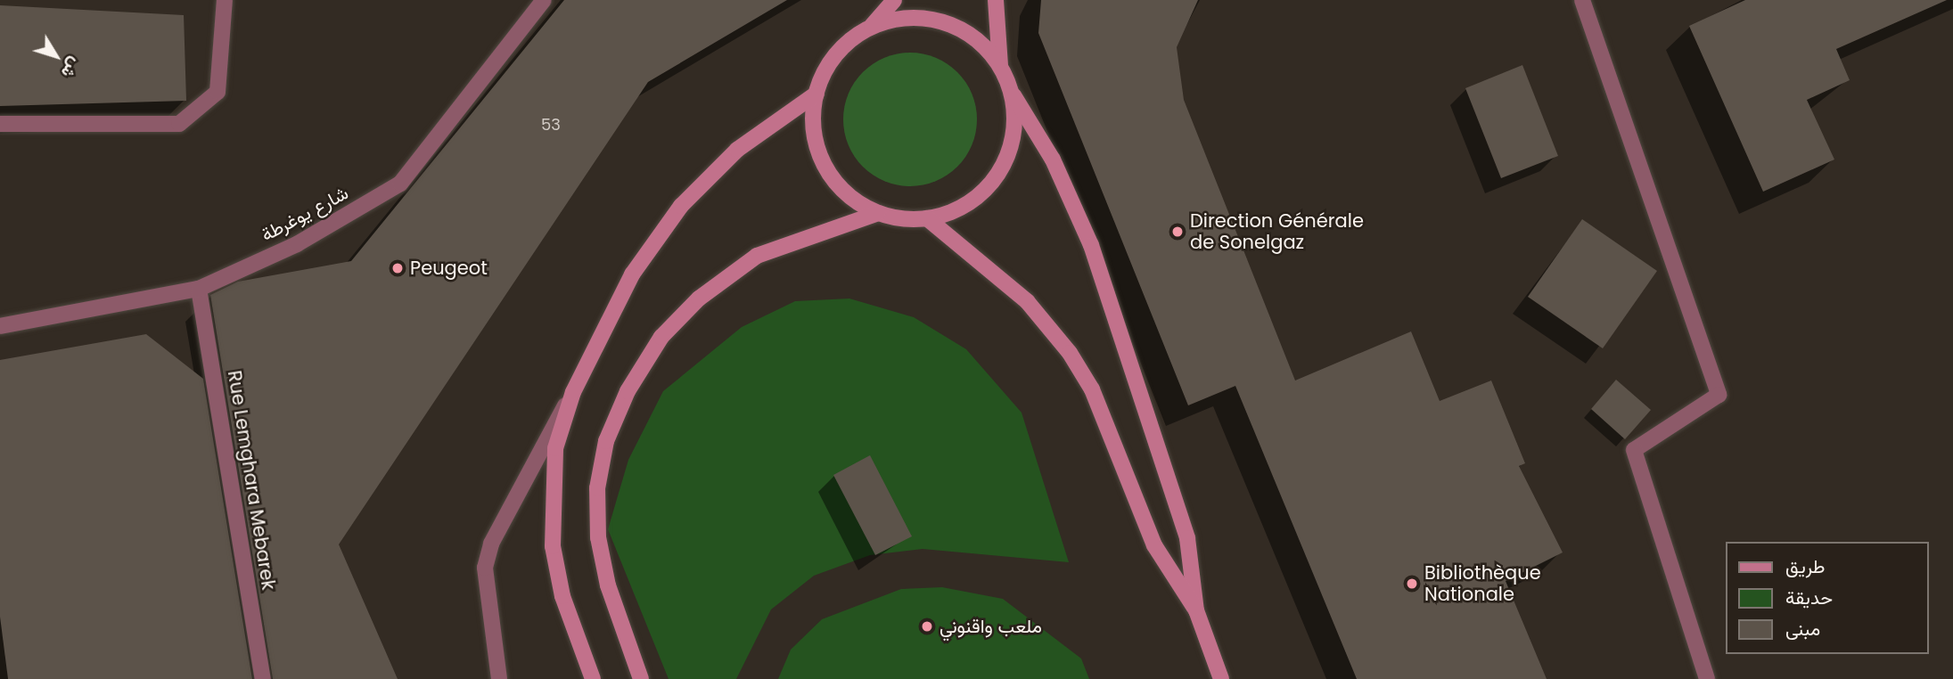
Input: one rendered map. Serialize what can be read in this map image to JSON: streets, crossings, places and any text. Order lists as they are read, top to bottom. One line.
{"streets":{"street":["شارع يوغرطة","Rue Lemghara Mebarek"]},"crossings":[["شارع يوغرطة","Rue Lemghara Mebarek"]],"places":["Direction Générale de Sonelgaz","Peugeot","Bibliothèque Nationale","ملعب واقنوني"],"house_numbers":["53"],"legend":["طريق","حديقة","مبنى"],"north":"bottom right"}
